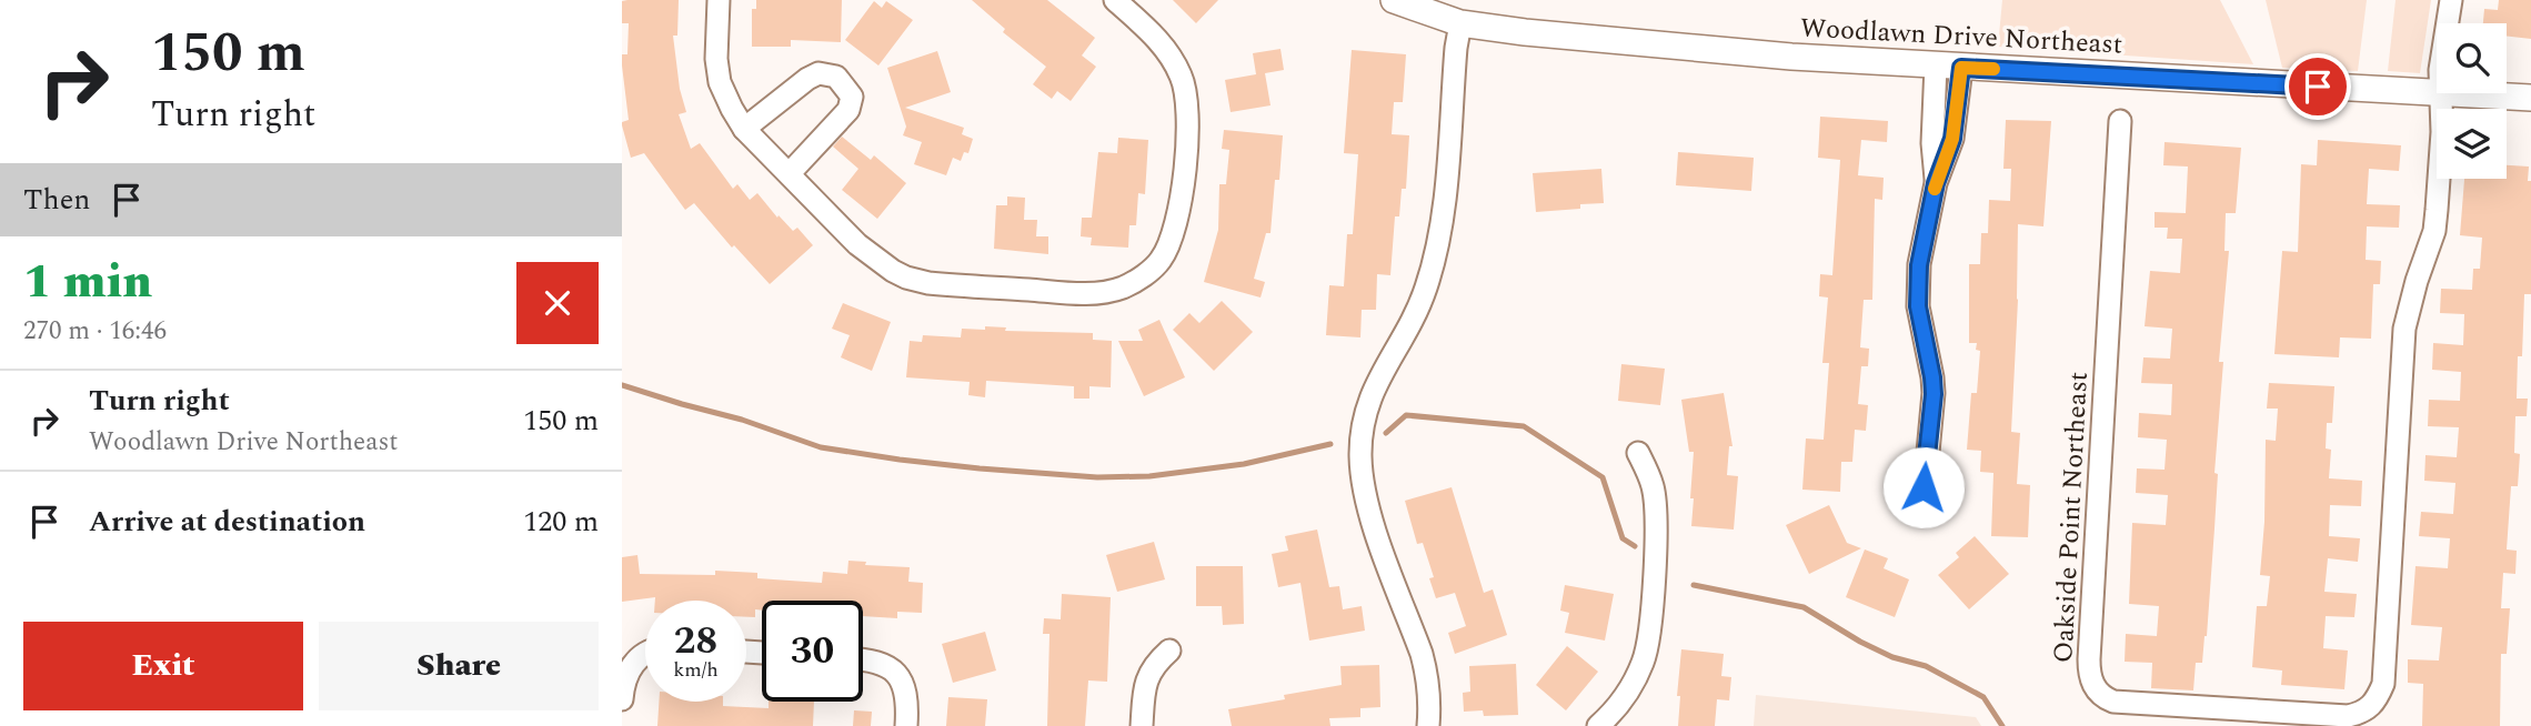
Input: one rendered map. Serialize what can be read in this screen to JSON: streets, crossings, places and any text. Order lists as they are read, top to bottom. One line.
{"streets":{"street":["Woodlawn Drive Northeast","Oakside Point Northeast"]},"crossings":[["Woodlawn Drive Northeast","Oakside Point Northeast"]],"page":{"turn":["150 m","Turn right"],"then":"Then","heading":["1 min","270 m · 16:46"],"list":[{"name":"Turn right","note":"Woodlawn Drive Northeast","value":"150 m"},{"name":"Arrive at destination","value":"120 m"}],"speed":"28 km/h","limit":"30","buttons":["Exit","Share"]}}
